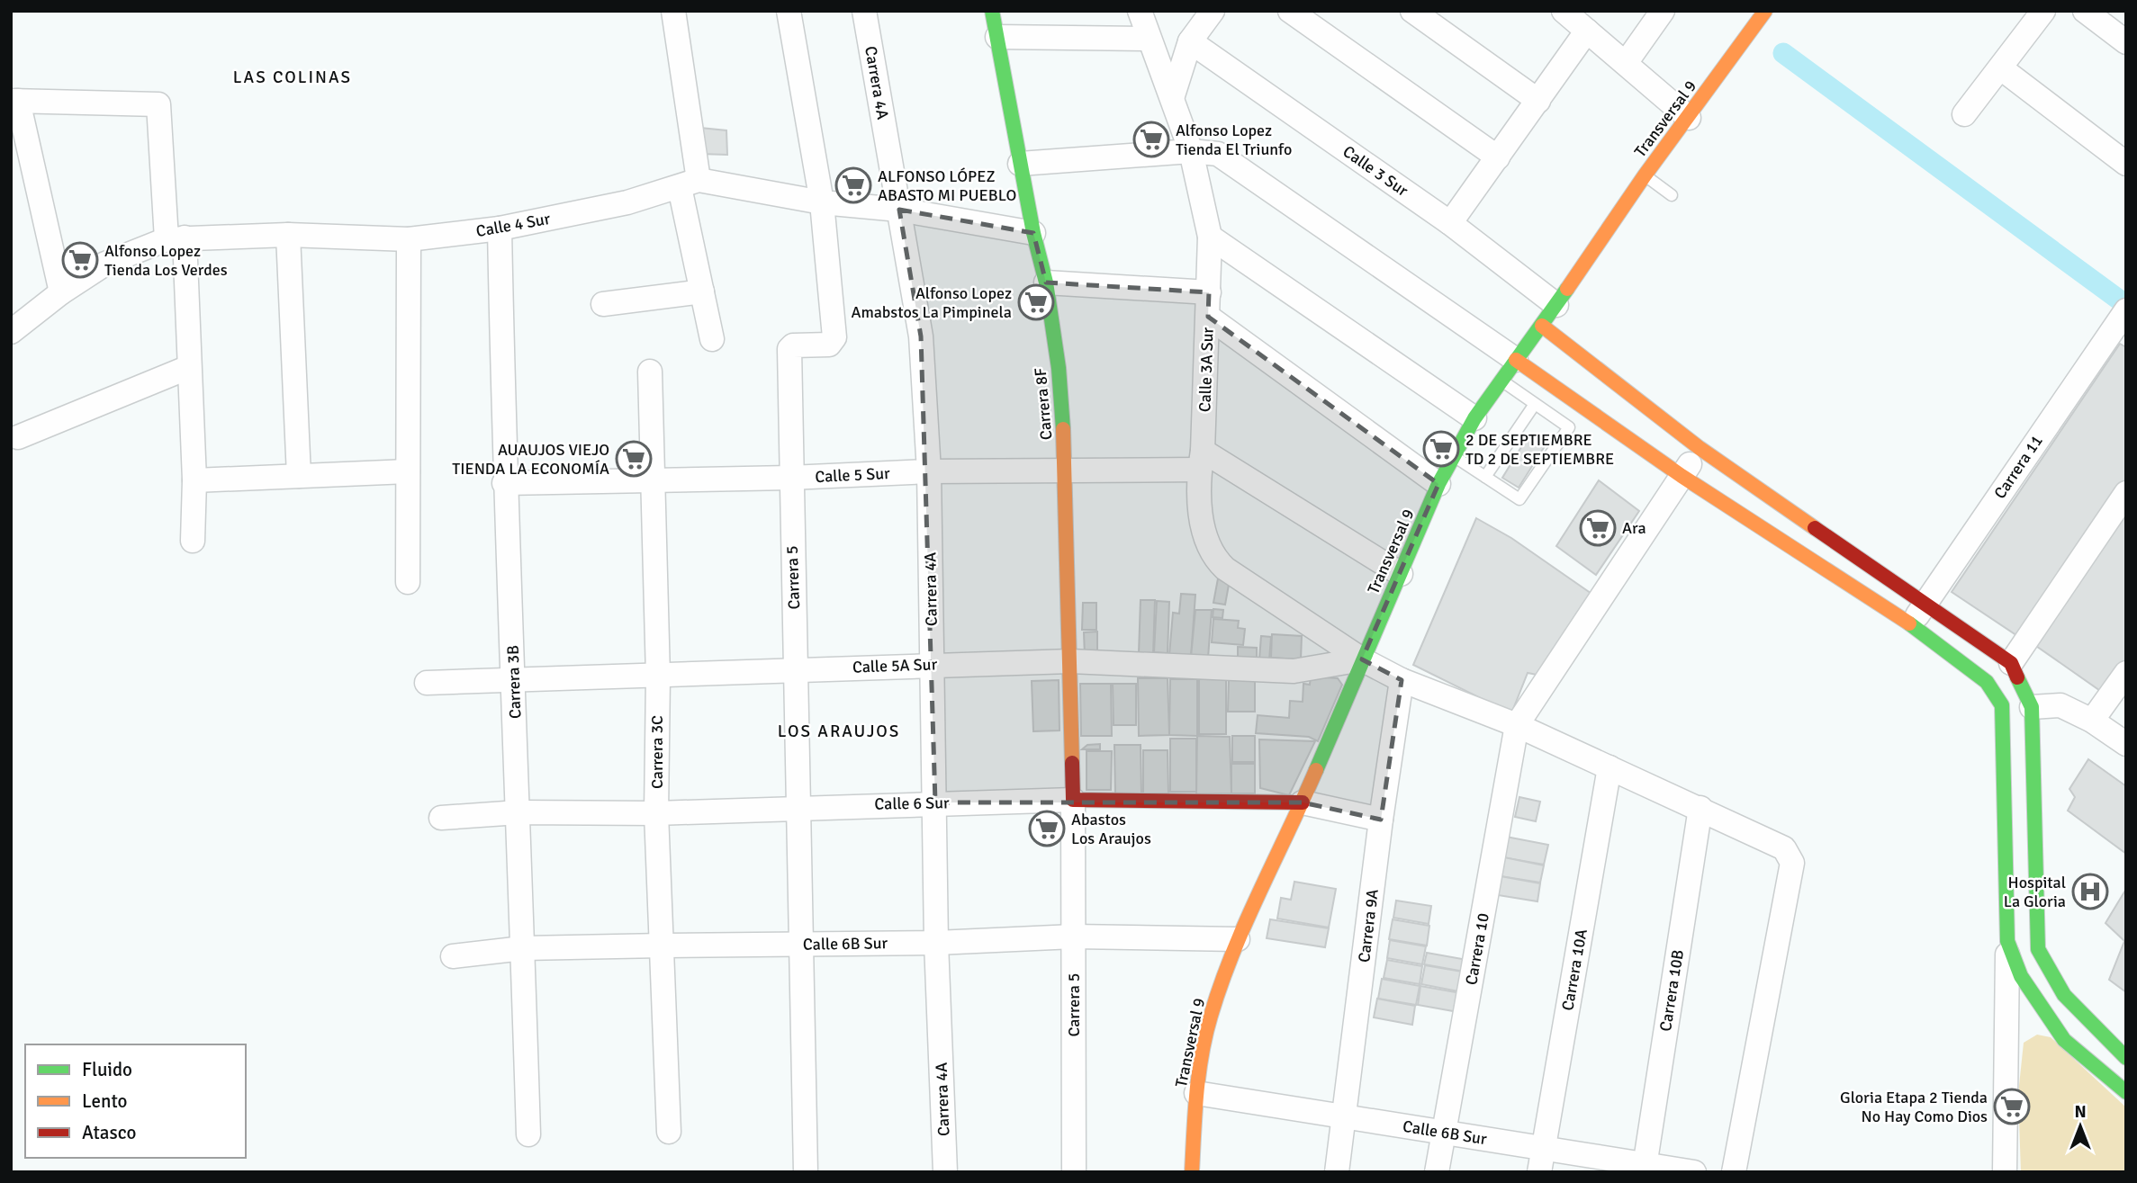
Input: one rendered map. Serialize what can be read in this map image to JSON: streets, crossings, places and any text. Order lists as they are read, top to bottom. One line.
{"streets":{"street":["Carrera 4A","Transversal 9","Calle 3 Sur","Calle 4 Sur","Calle 3A Sur","Carrera 8F","Carrera 11","Calle 5 Sur","Carrera 5","Calle 5A Sur","Carrera 3B","Carrera 3C","Calle 6 Sur","Carrera 9A","Calle 6B Sur","Carrera 10","Carrera 10A","Carrera 10B"]},"crossings":[["Carrera 4A","Calle 4 Sur"],["Carrera 4A","Calle 5 Sur"],["Carrera 4A","Calle 5A Sur"],["Carrera 4A","Calle 6 Sur"],["Carrera 4A","Calle 6B Sur"],["Transversal 9","Calle 3 Sur"],["Transversal 9","Calle 3A Sur"],["Transversal 9","Calle 5A Sur"],["Transversal 9","Calle 6 Sur"],["Transversal 9","Calle 6B Sur"],["Calle 4 Sur","Carrera 8F"],["Calle 4 Sur","Carrera 5"],["Calle 4 Sur","Carrera 3B"],["Calle 3A Sur","Calle 5 Sur"],["Calle 3A Sur","Calle 5A Sur"],["Calle 3A Sur","Carrera 9A"],["Calle 3A Sur","Carrera 10"],["Calle 3A Sur","Carrera 10A"],["Calle 3A Sur","Carrera 10B"],["Carrera 8F","Calle 5 Sur"],["Carrera 8F","Carrera 5"],["Carrera 8F","Calle 5A Sur"],["Carrera 8F","Calle 6 Sur"],["Calle 5 Sur","Carrera 5"],["Calle 5 Sur","Carrera 3B"],["Calle 5 Sur","Carrera 3C"],["Carrera 5","Calle 5A Sur"],["Carrera 5","Calle 6 Sur"],["Carrera 5","Calle 6B Sur"],["Calle 5A Sur","Carrera 3B"],["Calle 5A Sur","Carrera 3C"],["Carrera 3B","Calle 6 Sur"],["Carrera 3B","Calle 6B Sur"],["Carrera 3C","Calle 6 Sur"],["Carrera 3C","Calle 6B Sur"],["Calle 6 Sur","Carrera 9A"],["Carrera 9A","Calle 6B Sur"],["Calle 6B Sur","Carrera 10"],["Calle 6B Sur","Carrera 10A"],["Calle 6B Sur","Carrera 10B"]],"districts":["LAS COLINAS","LOS ARAUJOS"],"places":{"supermarket":["Alfonso Lopez Tienda El Triunfo","ALFONSO LÓPEZ ABASTO MI PUEBLO","Alfonso Lopez Tienda Los Verdes","Alfonso Lopez Amabstos La Pimpinela","2 DE SEPTIEMBRE TD 2 DE SEPTIEMBRE","AUAUJOS VIEJO TIENDA LA ECONOMÍA","Ara","Abastos Los Araujos","Gloria Etapa 2 Tienda No Hay Como Dios"],"hospital":["Hospital La Gloria"]},"legend":["Fluido","Lento","Atasco"],"north":"top"}
